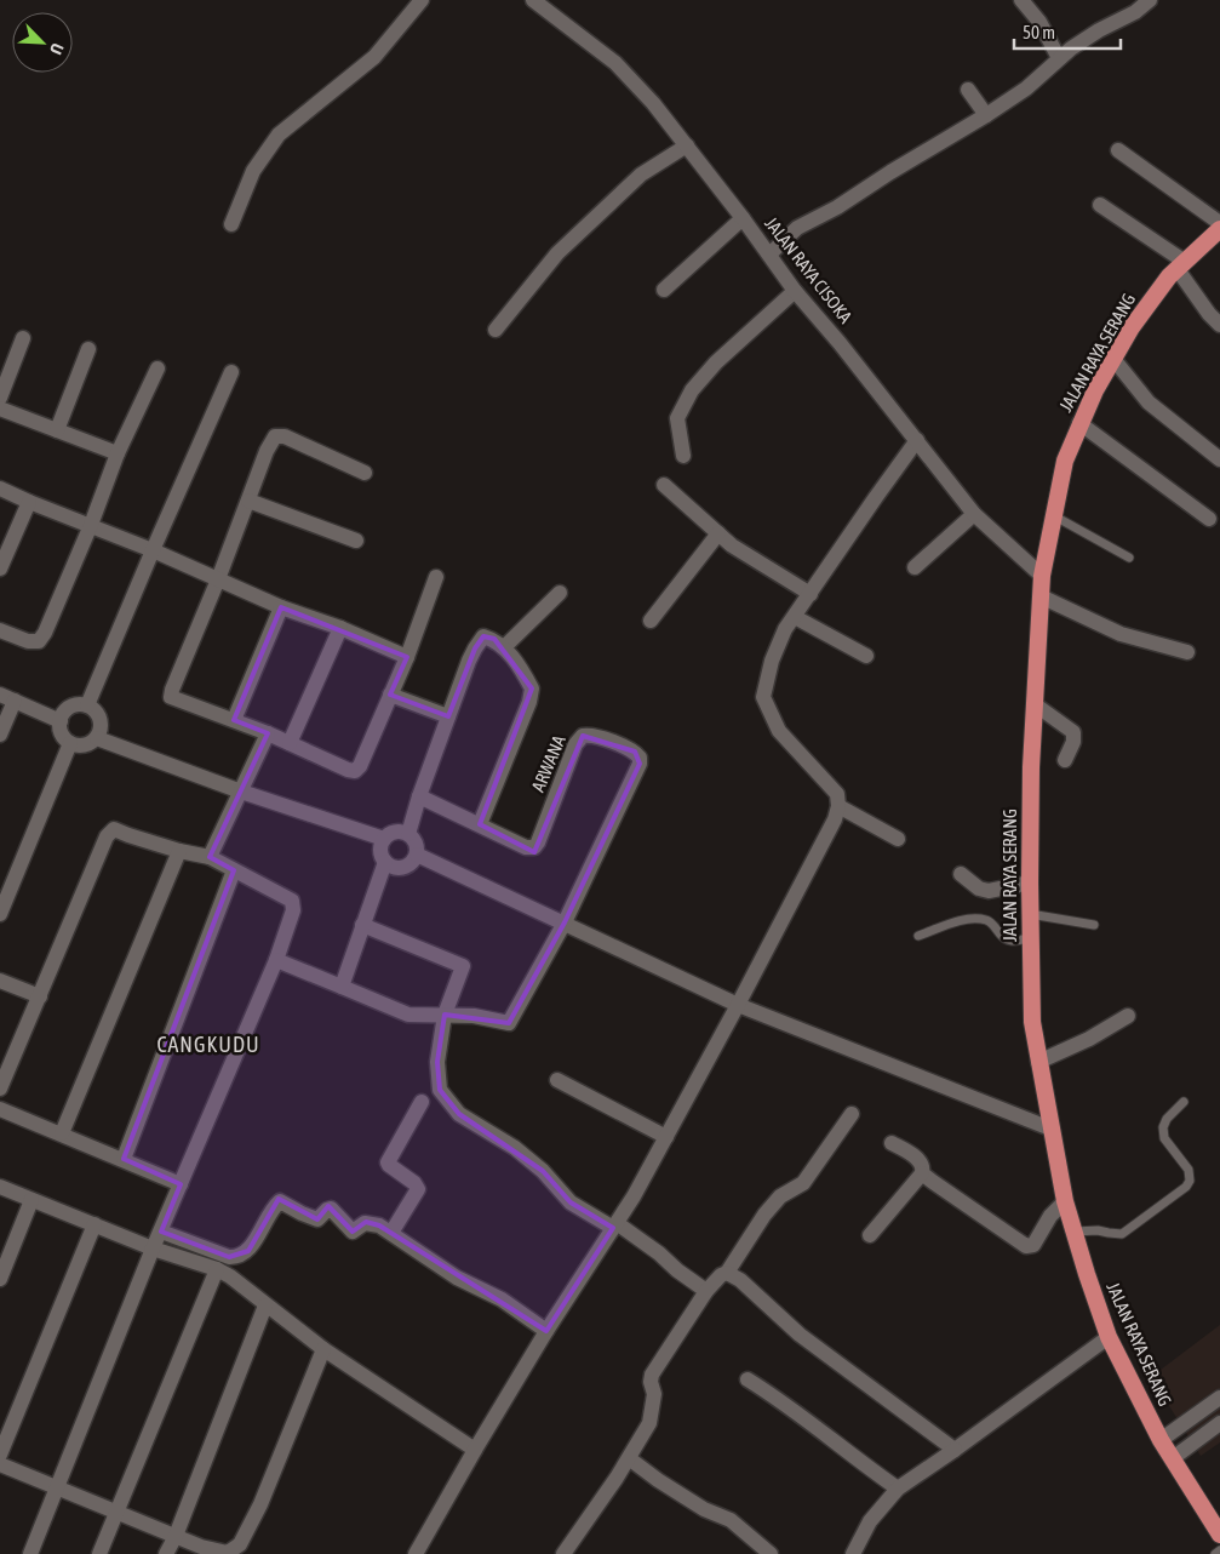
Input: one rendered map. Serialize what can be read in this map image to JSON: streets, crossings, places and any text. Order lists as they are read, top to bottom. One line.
{"streets":{"highway":["JALAN RAYA SERANG"],"street":["JALAN RAYA CISOKA","ARWANA"]},"crossings":[["JALAN RAYA CISOKA","JALAN RAYA SERANG"]],"districts":["CANGKUDU"],"scale_bar":"50 m","north":"bottom right"}
